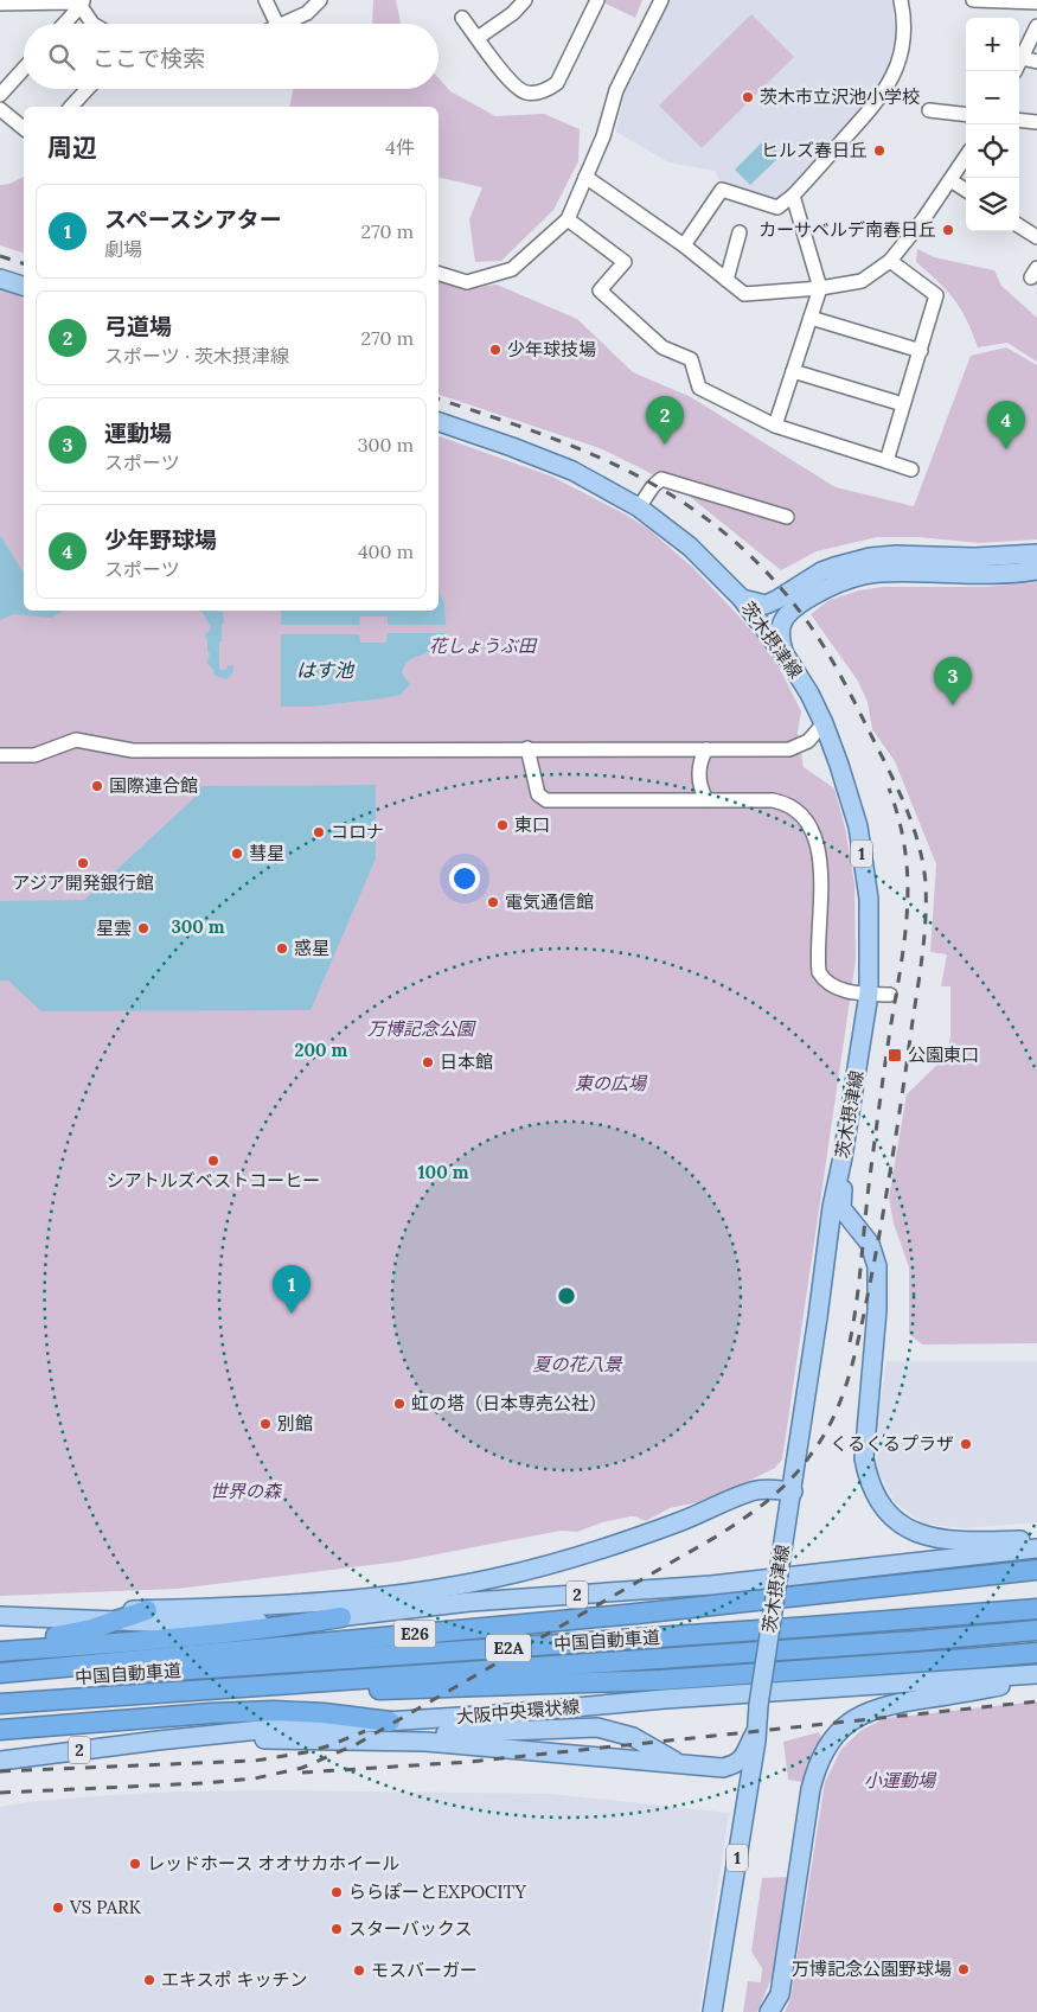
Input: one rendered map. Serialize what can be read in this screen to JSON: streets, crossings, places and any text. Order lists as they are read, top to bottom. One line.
{"streets":{"highway":["E26","中国自動車道","E2A"],"main road":["茨木摂津線","1","2","大阪中央環状線"]},"crossings":[["中国自動車道","E2A"]],"water":["はす池"],"parks":["花しょうぶ田","万博記念公園","東の広場","夏の花八景","世界の森","小運動場"],"places":{"other":["茨木市立沢池小学校","ヒルズ春日丘","カーサベルデ南春日丘","少年球技場","国際連合館","東口","コロナ","彗星","アジア開発銀行館","電気通信館","星雲","惑星","日本館","シアトルズベストコーヒー","虹の塔（日本専売公社）","別館","くるくるプラザ","レッドホース オオサカホイール","ららぽーとEXPOCITY","VS PARK","スターバックス","万博記念公園野球場","モスバーガー","エキスポ キッチン"],"transit":["公園東口"]},"page":{"map_buttons":["+","−"],"search":"ここで検索","heading":["周辺","4件"],"list":[{"mark":"1","name":"スペースシアター","note":"劇場","value":"270 m"},{"mark":"2","name":"弓道場","note":"スポーツ · 茨木摂津線","value":"270 m"},{"mark":"3","name":"運動場","note":"スポーツ","value":"300 m"},{"mark":"4","name":"少年野球場","note":"スポーツ","value":"400 m"}],"pins":["2","4","3","1"]},"rings":["300 m","200 m","100 m"]}
